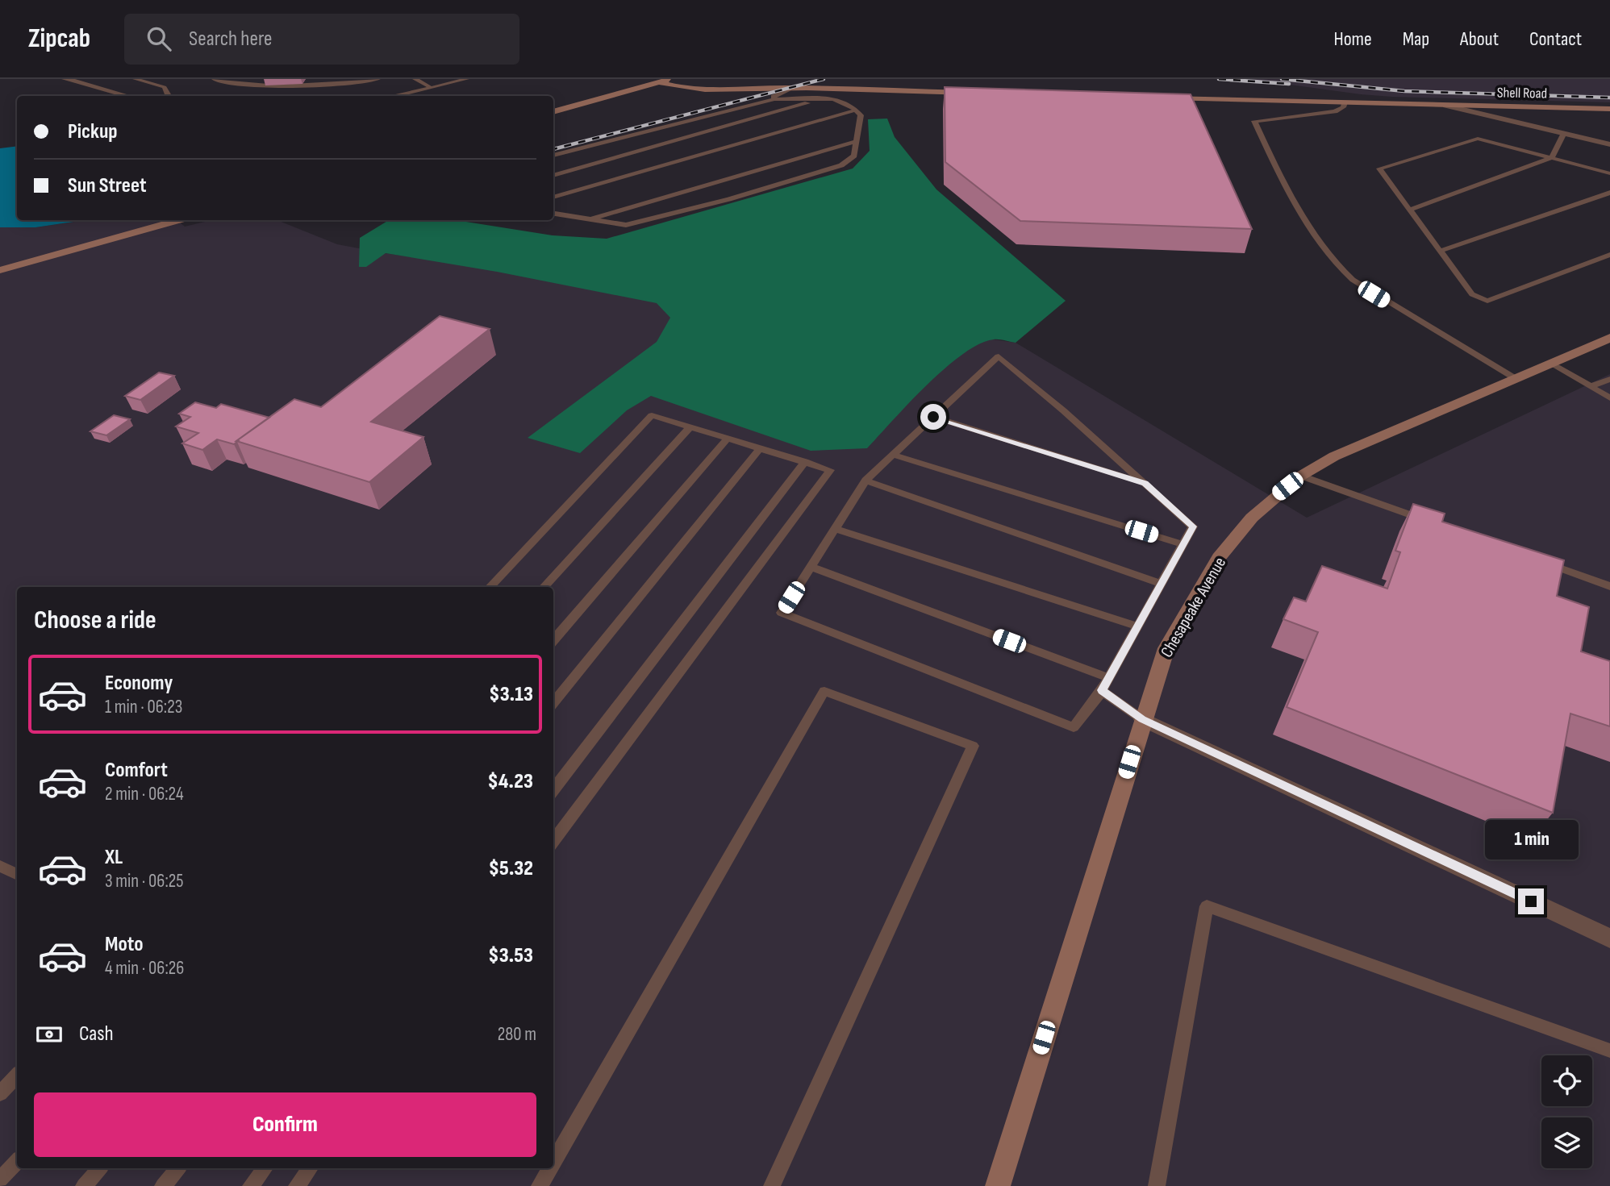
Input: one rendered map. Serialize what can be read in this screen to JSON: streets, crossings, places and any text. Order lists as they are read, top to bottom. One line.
{"streets":{"street":["Shell Road","Chesapeake Avenue"]},"page":{"header":"Zipcab","search":"Search here","nav":["Home","Map","About","Contact"],"banner":["Pickup","Sun Street"],"heading":"Choose a ride","list":[{"name":"Economy","note":"1 min · 06:23","value":"$3.13"},{"name":"Comfort","note":"2 min · 06:24","value":"$4.23"},{"name":"XL","note":"3 min · 06:25","value":"$5.32"},{"name":"Moto","note":"4 min · 06:26","value":"$3.53"}],"bubble":"1 min","pay":["Cash","280 m"],"buttons":"Confirm"}}
